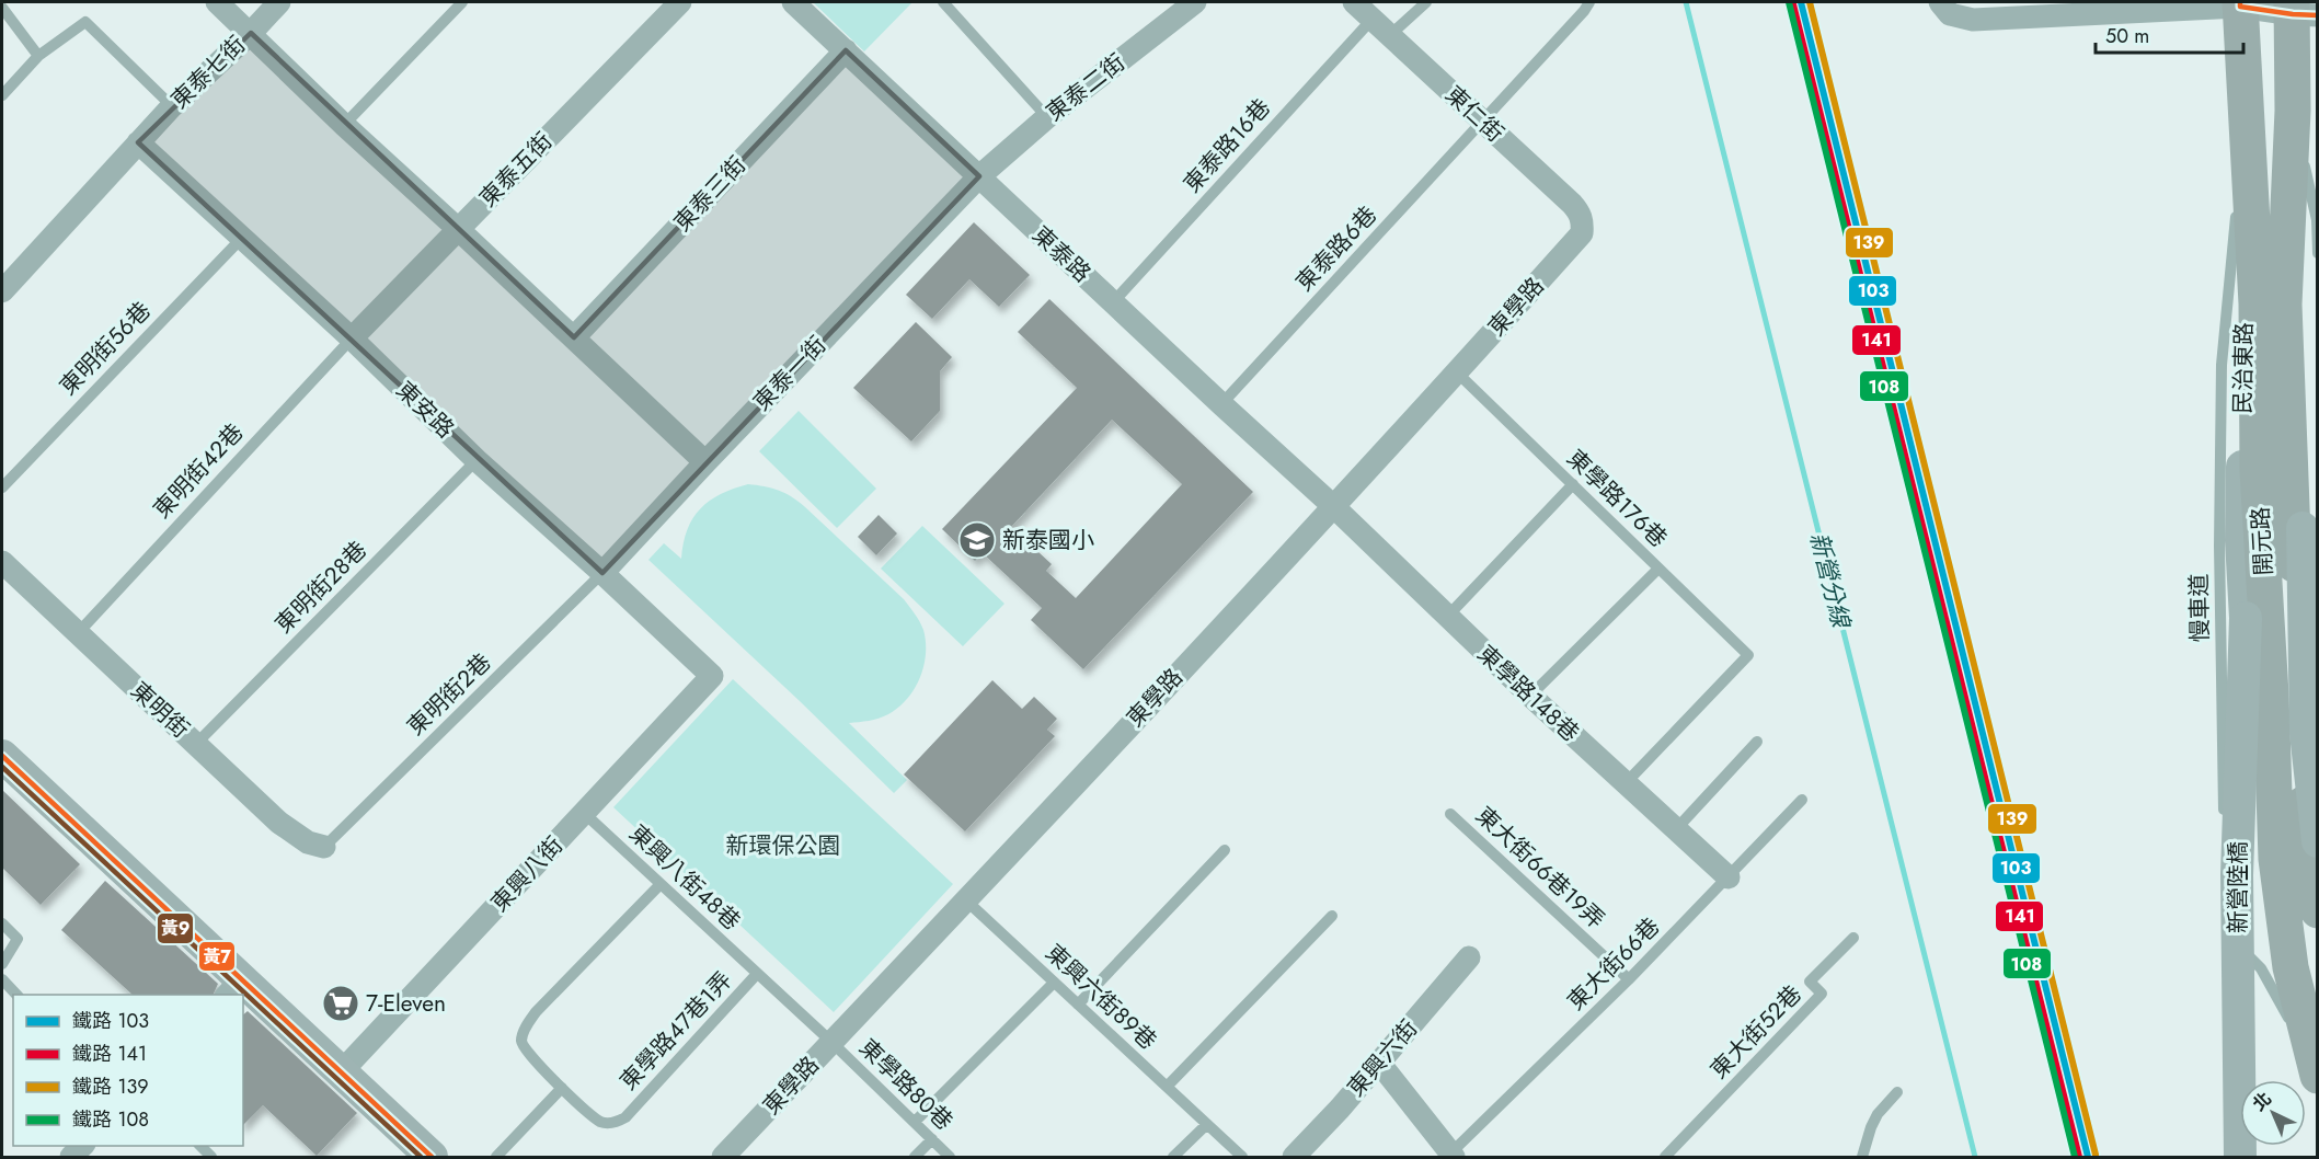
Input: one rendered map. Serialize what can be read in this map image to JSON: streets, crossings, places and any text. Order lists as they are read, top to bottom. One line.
{"streets":{"main road":["開元路"],"street":["東泰七街","東泰二街","東仁街","東泰五街","東泰三街","東泰路","東學路","民治東路","東泰一街","東安路","東學路148巷","東明街","東興八街","新營陸橋","東興六街"],"lane":["東泰路16巷","東泰路6巷","東明街56巷","東明街42巷","東學路176巷","東明街28巷","慢車道","東明街2巷","東大街66巷19弄","東興八街48巷","東大街66巷","東興六街89巷","東學路47巷1弄","東大街52巷","東學路80巷"]},"crossings":[["東泰七街","東安路"],["東泰二街","東泰路"],["東泰二街","東泰一街"],["東仁街","東泰路16巷"],["東仁街","東泰路6巷"],["東仁街","東學路"],["東泰路16巷","東泰路"],["東泰五街","東安路"],["東泰五街","東明街42巷"],["東泰三街","東泰路"],["東泰路6巷","東泰路"],["東泰路","東學路"],["東泰路","東泰一街"],["東泰路","東學路148巷"],["東學路","東學路176巷"],["東學路","東學路148巷"],["東學路","東興八街48巷"],["東學路","東興六街89巷"],["東學路","東學路80巷"],["東明街56巷","東安路"],["民治東路","開元路"],["民治東路","新營陸橋"],["東泰一街","東安路"],["東泰一街","東明街2巷"],["東安路","東明街42巷"],["東安路","東明街28巷"],["東安路","東明街2巷"],["東安路","東興八街"],["東明街42巷","東明街"],["東學路176巷","東學路148巷"],["東明街28巷","東明街"],["東學路148巷","東大街66巷"],["東明街2巷","東明街"],["東大街66巷19弄","東大街66巷"],["東興八街","東興八街48巷"],["東興八街48巷","東學路47巷1弄"],["東興八街48巷","東學路80巷"]],"water":["新營分線"],"parks":["新環保公園"],"places":{"school or university":["新泰國小"],"supermarket":["7-Eleven"]},"lines":["rail line 103","rail line 139","rail line 108","transit line 黃7","rail line 141","transit line 黃9"],"legend":["鐵路 103","鐵路 141","鐵路 139","鐵路 108"],"scale_bar":"50 m","north":"top left"}
